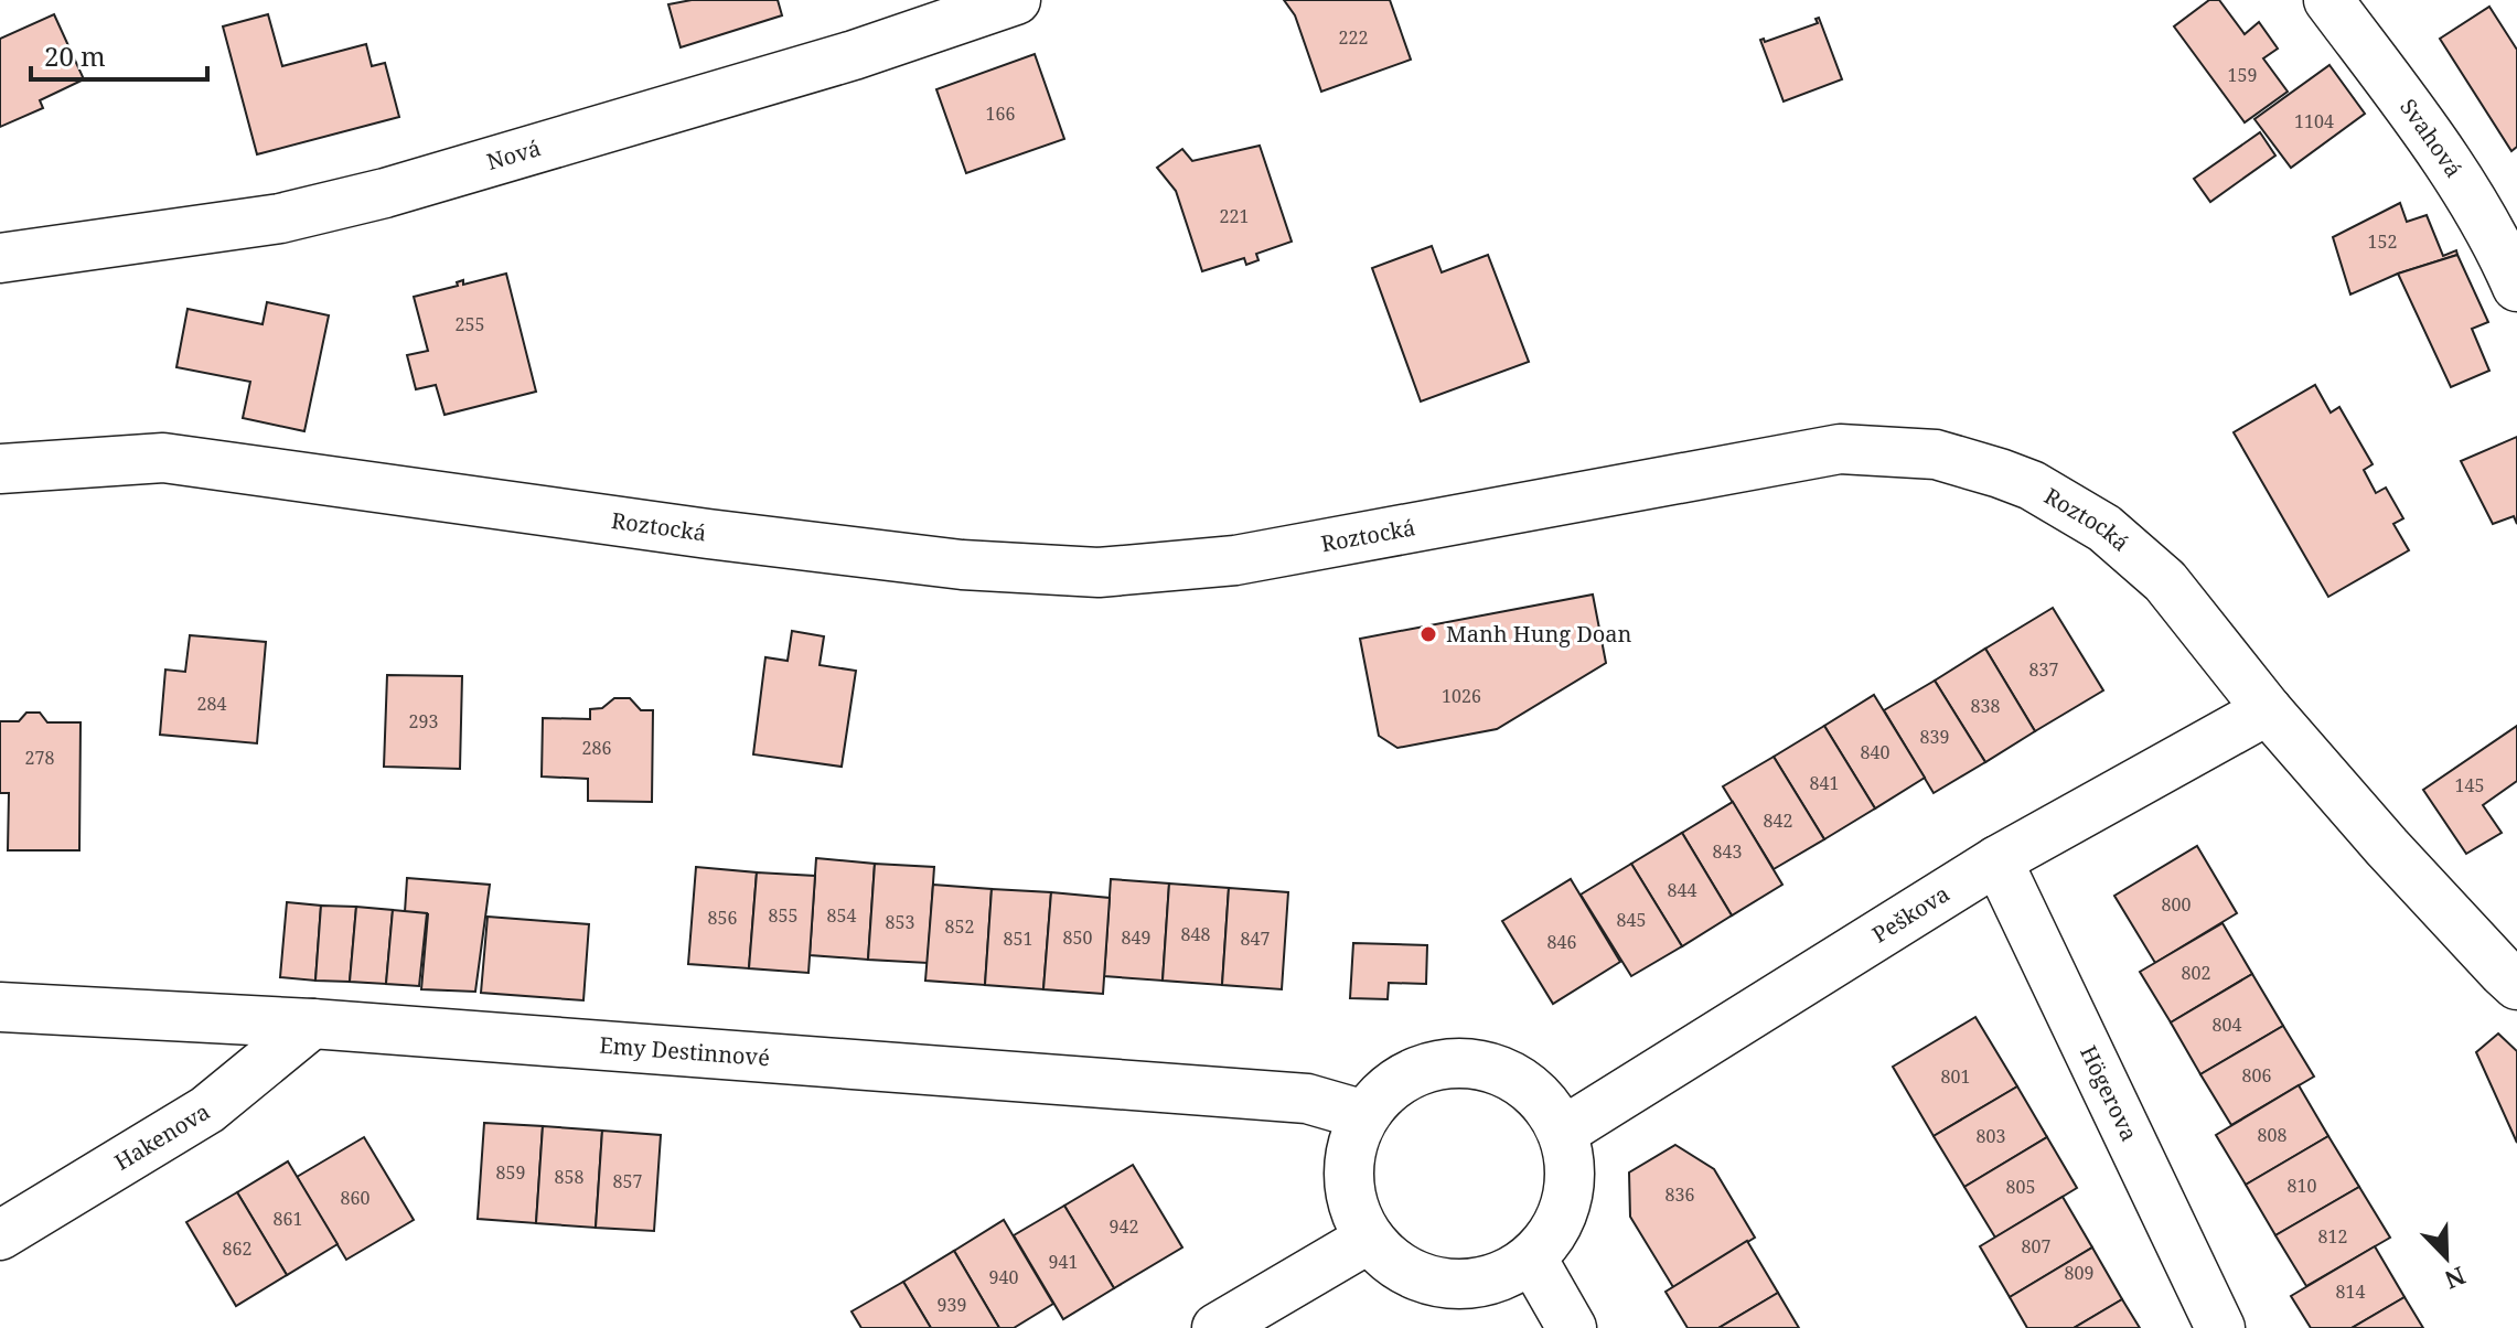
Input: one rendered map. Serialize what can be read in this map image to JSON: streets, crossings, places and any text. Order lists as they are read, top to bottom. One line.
{"streets":{"street":["Svahová","Nová","Roztocká","Peškova","Emy Destinnové","Högerova","Hakenova"]},"crossings":[["Roztocká","Peškova"],["Peškova","Emy Destinnové"],["Peškova","Högerova"],["Emy Destinnové","Hakenova"]],"places":["Manh Hung Doan"],"house_numbers":["222","159","166","1104","221","152","255","837","1026","284","838","293","839","286","840","278","841","145","842","843","844","800","855","854","856","845","853","852","848","850","849","851","847","846","802","804","806","801","808","803","859","858","857","810","805","836","860","861","942","812","807","862","941","809","940","814","939"],"scale_bar":"20 m","north":"bottom right"}
